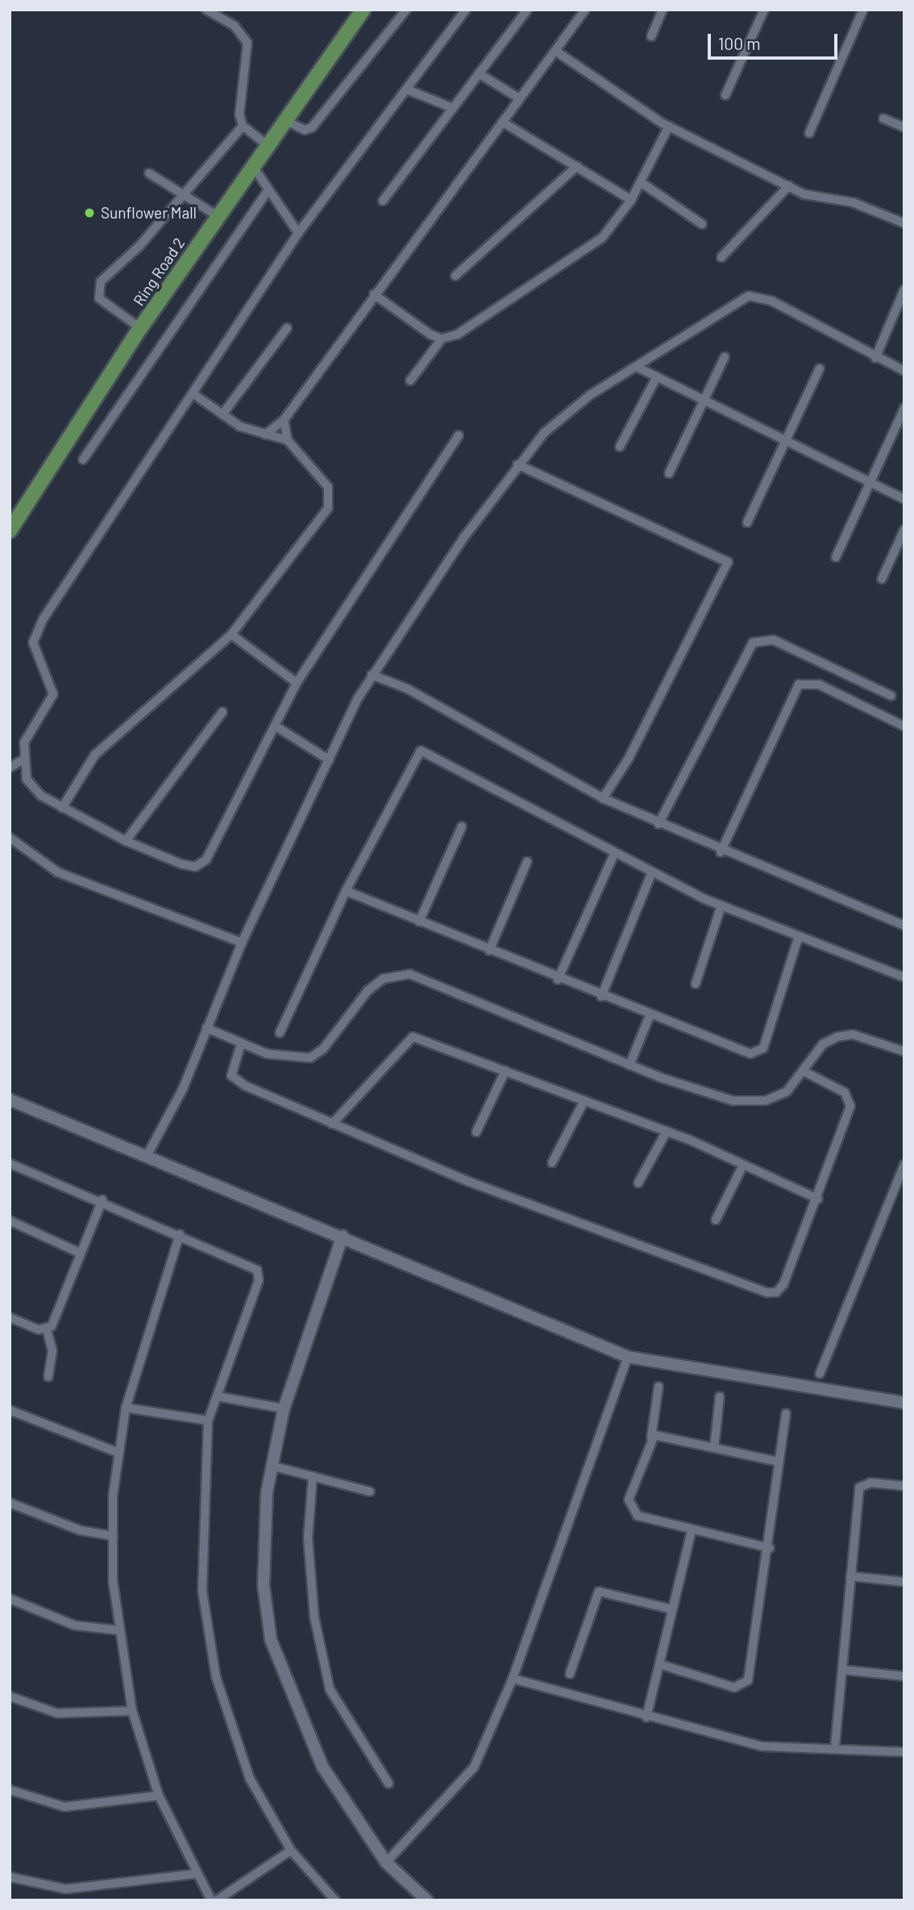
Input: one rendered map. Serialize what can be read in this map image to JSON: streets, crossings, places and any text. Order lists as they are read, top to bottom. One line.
{"streets":{"main road":["Ring Road 2"]},"places":["Sunflower Mall"],"scale_bar":"100 m"}
